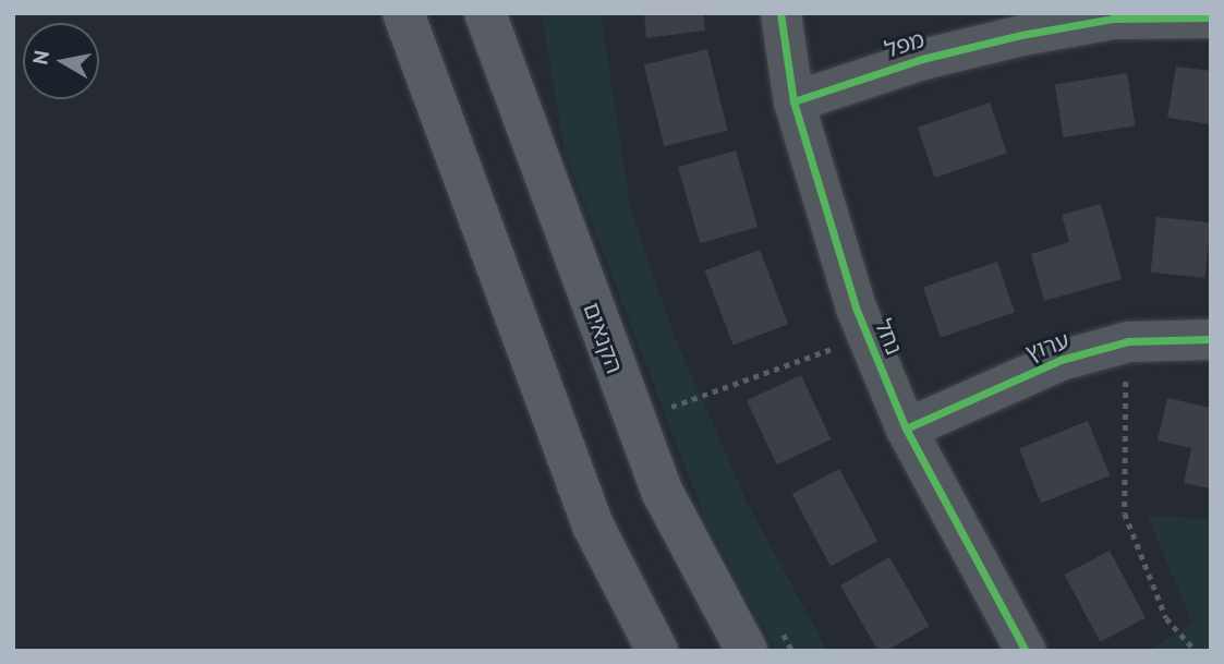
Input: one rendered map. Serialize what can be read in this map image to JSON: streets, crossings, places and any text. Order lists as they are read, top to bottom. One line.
{"streets":{"main road":["הקנאים"],"street":["מפל","נחל","ערוץ"]},"crossings":[["מפל","נחל"],["נחל","ערוץ"]],"north":"left"}
